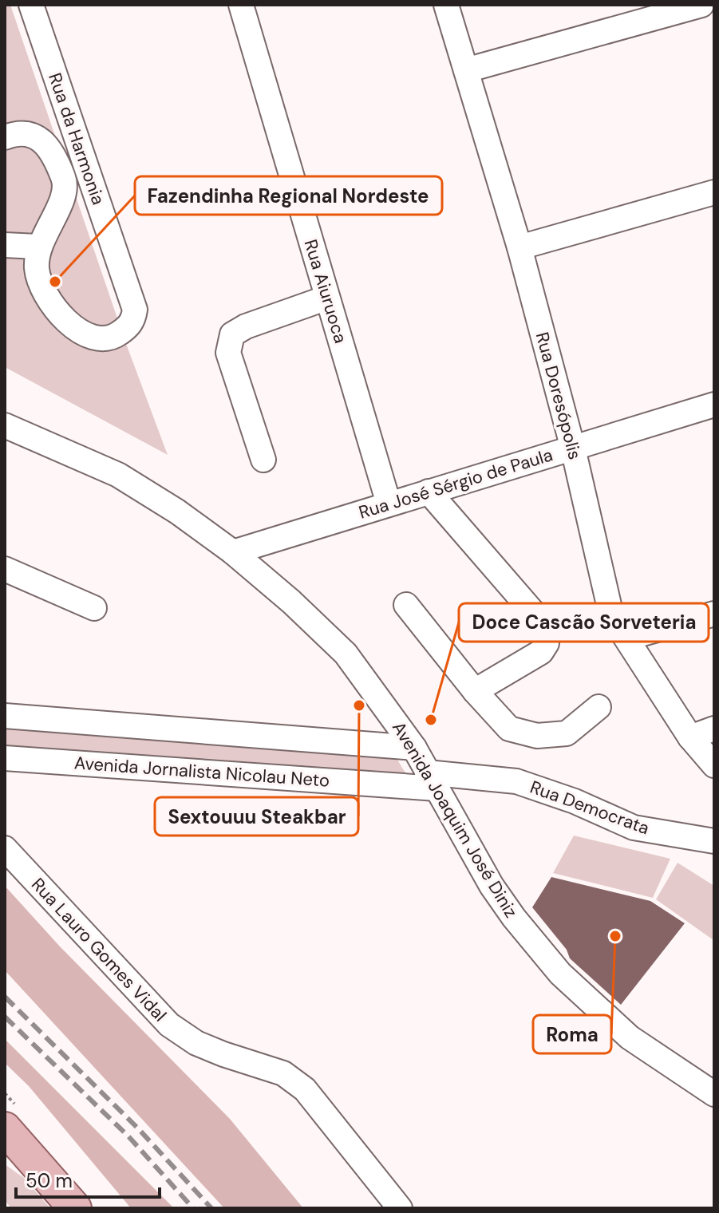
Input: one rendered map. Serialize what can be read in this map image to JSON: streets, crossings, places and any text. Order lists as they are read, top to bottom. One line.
{"streets":{"street":["Rua da Harmonia","Rua Aiuruoca","Rua Doresópolis","Rua José Sérgio de Paula","Avenida Jornalista Nicolau Neto","Rua Democrata","Avenida Joaquim José Diniz","Rua Lauro Gomes Vidal"]},"crossings":[["Rua Aiuruoca","Rua José Sérgio de Paula"],["Rua Doresópolis","Rua José Sérgio de Paula"],["Rua José Sérgio de Paula","Avenida Joaquim José Diniz"],["Avenida Jornalista Nicolau Neto","Rua Democrata"],["Avenida Jornalista Nicolau Neto","Avenida Joaquim José Diniz"],["Rua Democrata","Avenida Joaquim José Diniz"]],"places":["Fazendinha Regional Nordeste","Sextouuu Steakbar","Doce Cascão Sorveteria","Roma"],"scale_bar":"50 m"}
